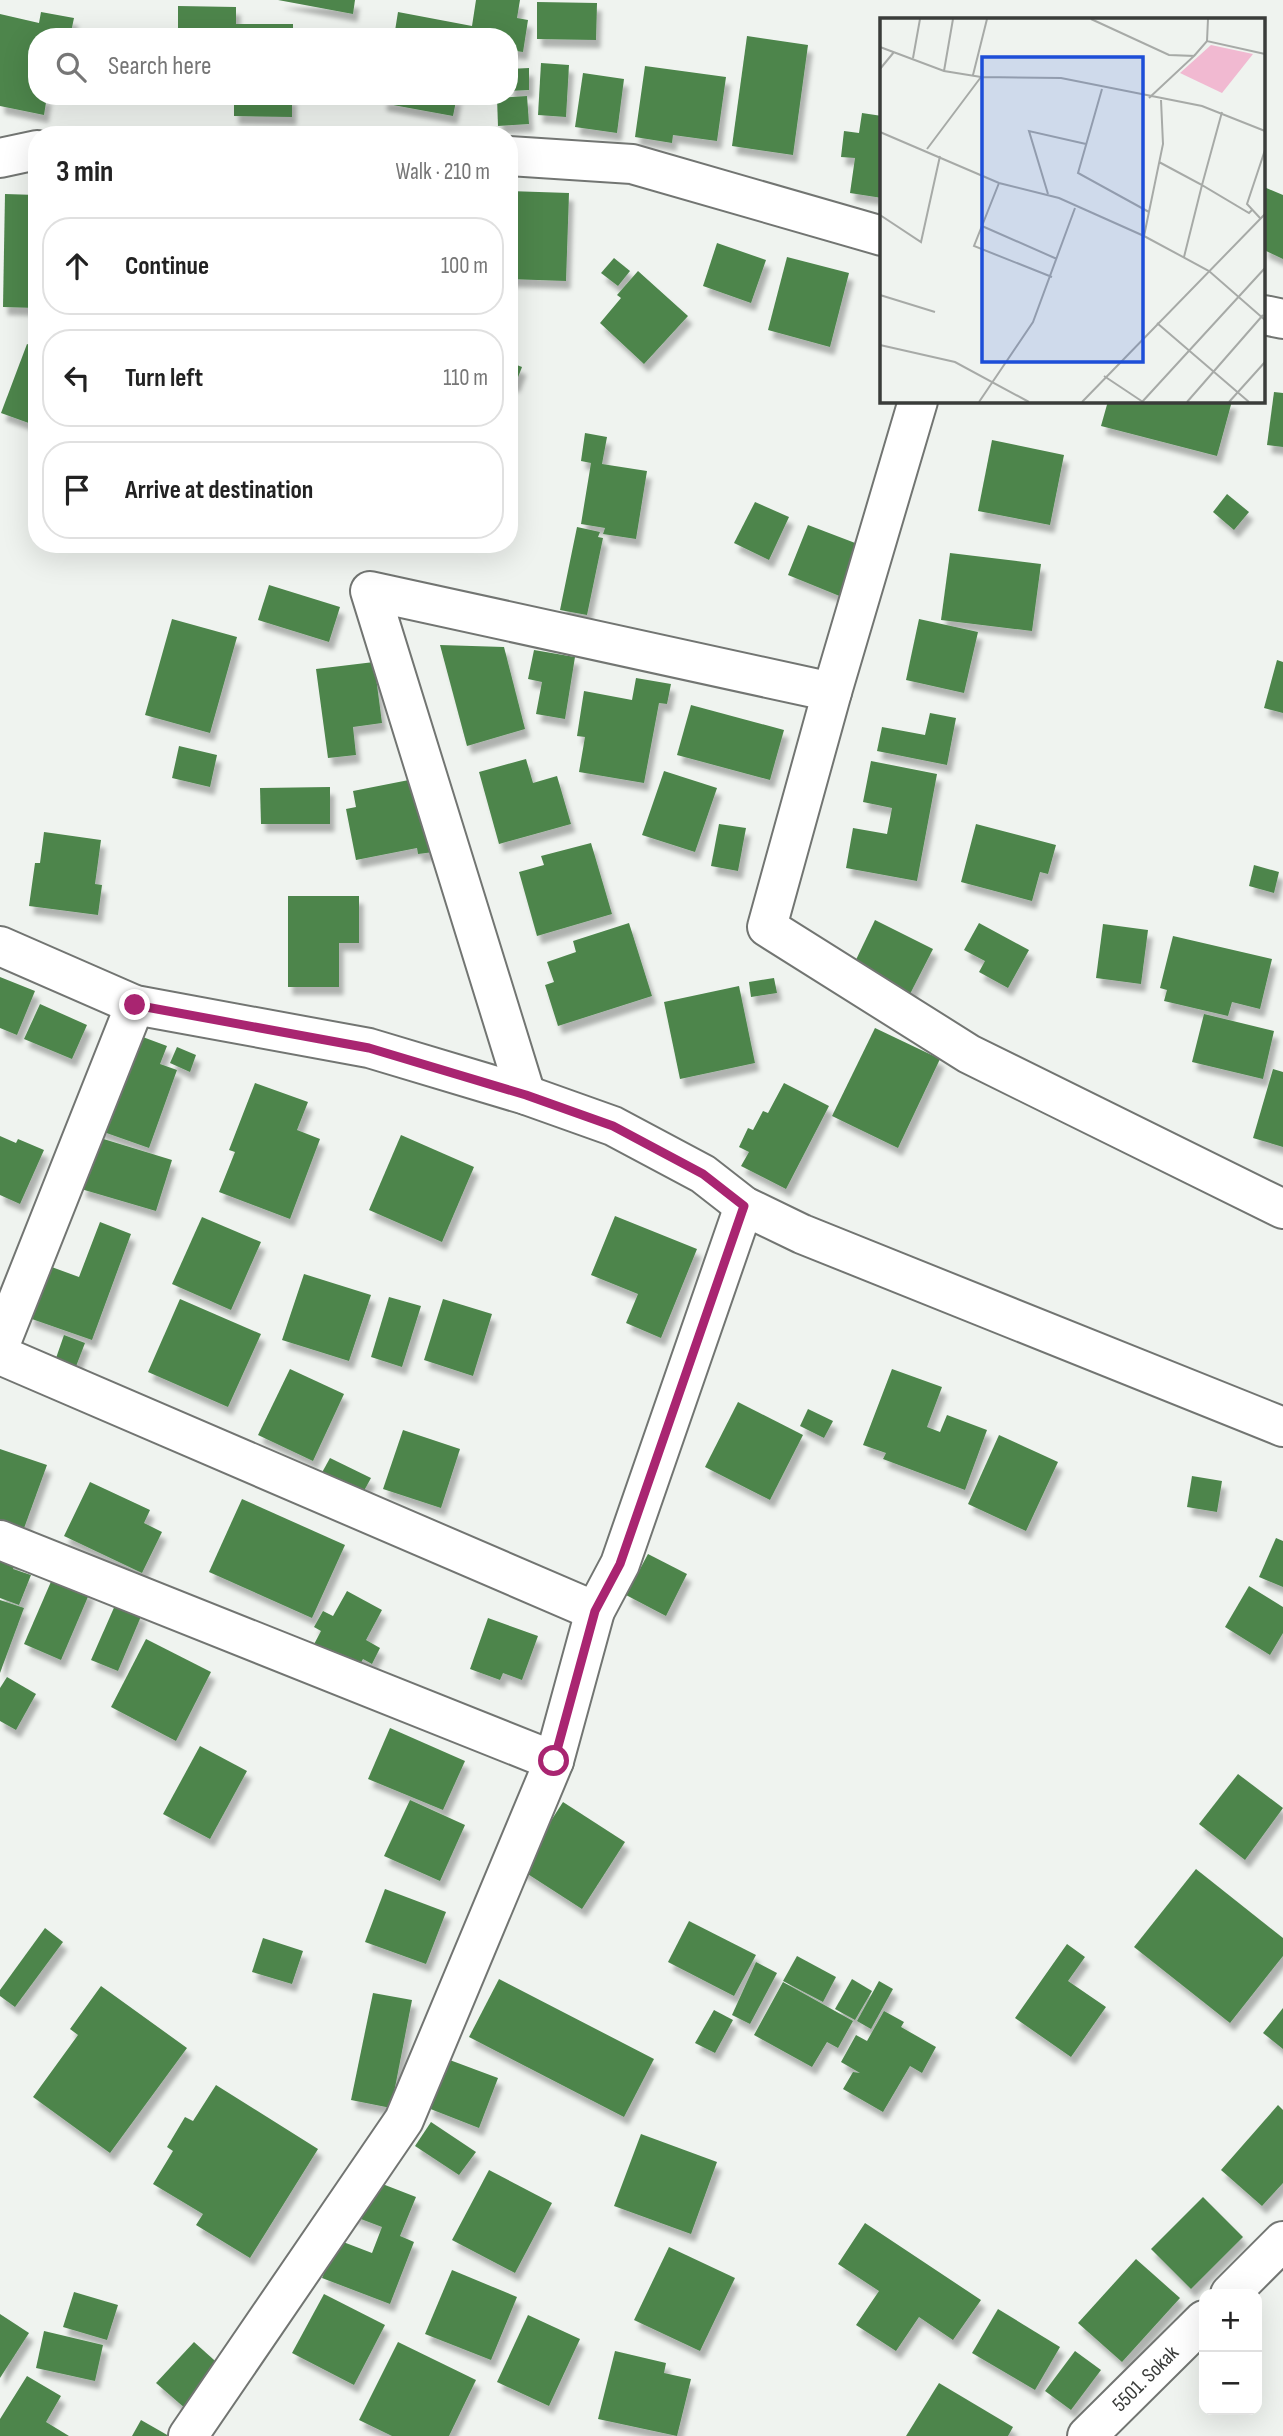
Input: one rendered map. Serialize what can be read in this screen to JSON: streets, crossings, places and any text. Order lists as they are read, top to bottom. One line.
{"streets":{"street":["5501. Sokak"]},"page":{"search":"Search here","heading":["3 min","Walk · 210 m"],"list":[["Continue","100 m"],["Turn left","110 m"],"Arrive at destination"],"map_buttons":["+","−"]}}
